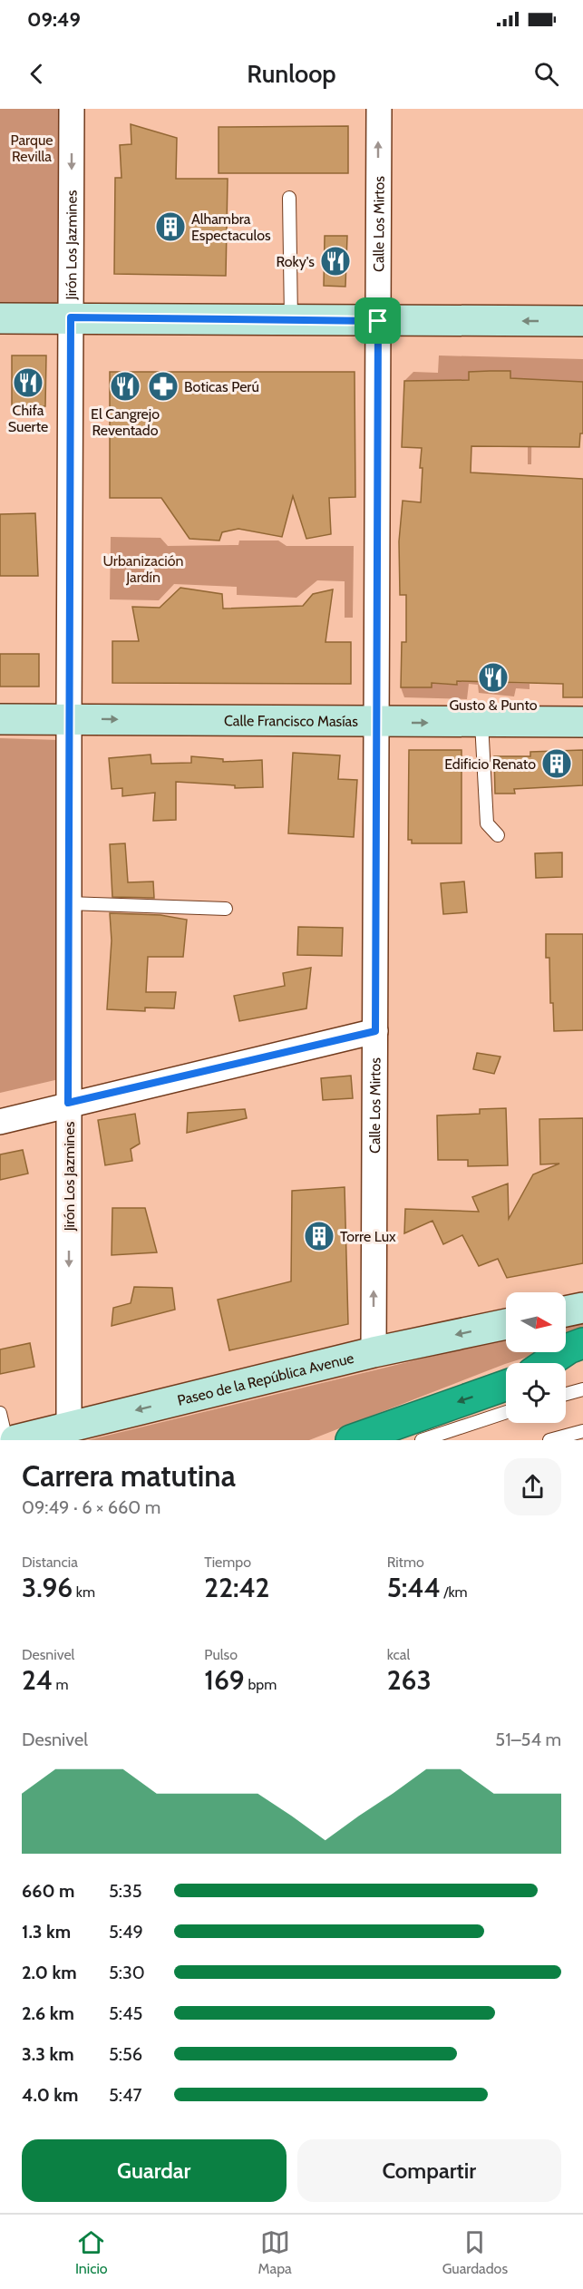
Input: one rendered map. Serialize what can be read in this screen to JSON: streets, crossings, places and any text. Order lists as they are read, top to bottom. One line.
{"streets":{"street":["Calle Los Mirtos","Jirón Los Jazmines","Calle Francisco Masías","Paseo de la República Avenue"]},"crossings":[["Calle Los Mirtos","Calle Francisco Masías"],["Calle Los Mirtos","Paseo de la República Avenue"],["Jirón Los Jazmines","Calle Francisco Masías"],["Jirón Los Jazmines","Paseo de la República Avenue"]],"one_way":["Calle Los Mirtos","Jirón Los Jazmines","Calle Francisco Masías","Paseo de la República Avenue"],"parks":["Parque Revilla","Urbanización Jardín"],"places":{"building":["Alhambra Espectaculos","Edificio Renato","Torre Lux"],"restaurant":["Roky's","Chifa Suerte","El Cangrejo Reventado","Gusto & Punto"],"pharmacy":["Boticas Perú"]},"north":"right","page":{"status":"09:49","header":"Runloop","heading":["Carrera matutina","09:49 · 6 × 660 m"],"stats":[["Distancia","3.96 km"],["Tiempo","22:42"],["Ritmo","5:44 /km"],["Desnivel","24 m"],["Pulso","169 bpm"],["kcal","263"]],"chart":["Desnivel","51–54 m"],"list":[{"name":"660 m","note":"5:35"},{"name":"1.3 km","note":"5:49"},{"name":"2.0 km","note":"5:30"},{"name":"2.6 km","note":"5:45"},{"name":"3.3 km","note":"5:56"},{"name":"4.0 km","note":"5:47"}],"buttons":["Guardar","Compartir"],"tabs":["Inicio","Mapa","Guardados"]}}
